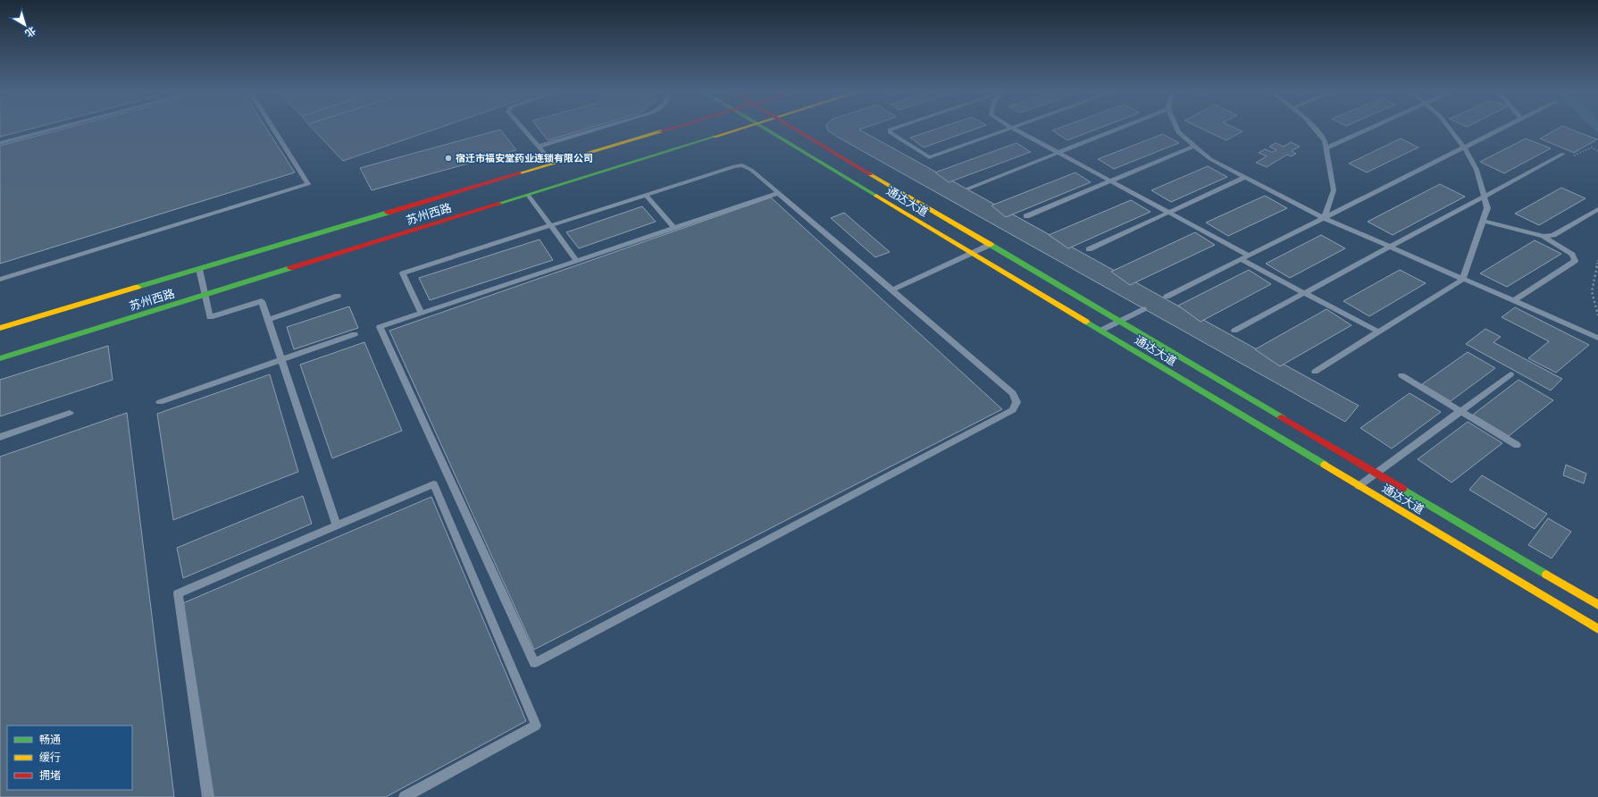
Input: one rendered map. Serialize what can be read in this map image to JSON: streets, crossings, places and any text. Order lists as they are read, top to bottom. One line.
{"streets":{"main road":["通达大道","苏州西路"]},"places":["宿迁市福安堂药业连锁有限公司"],"legend":["畅通","缓行","拥堵"],"north":"bottom right"}
